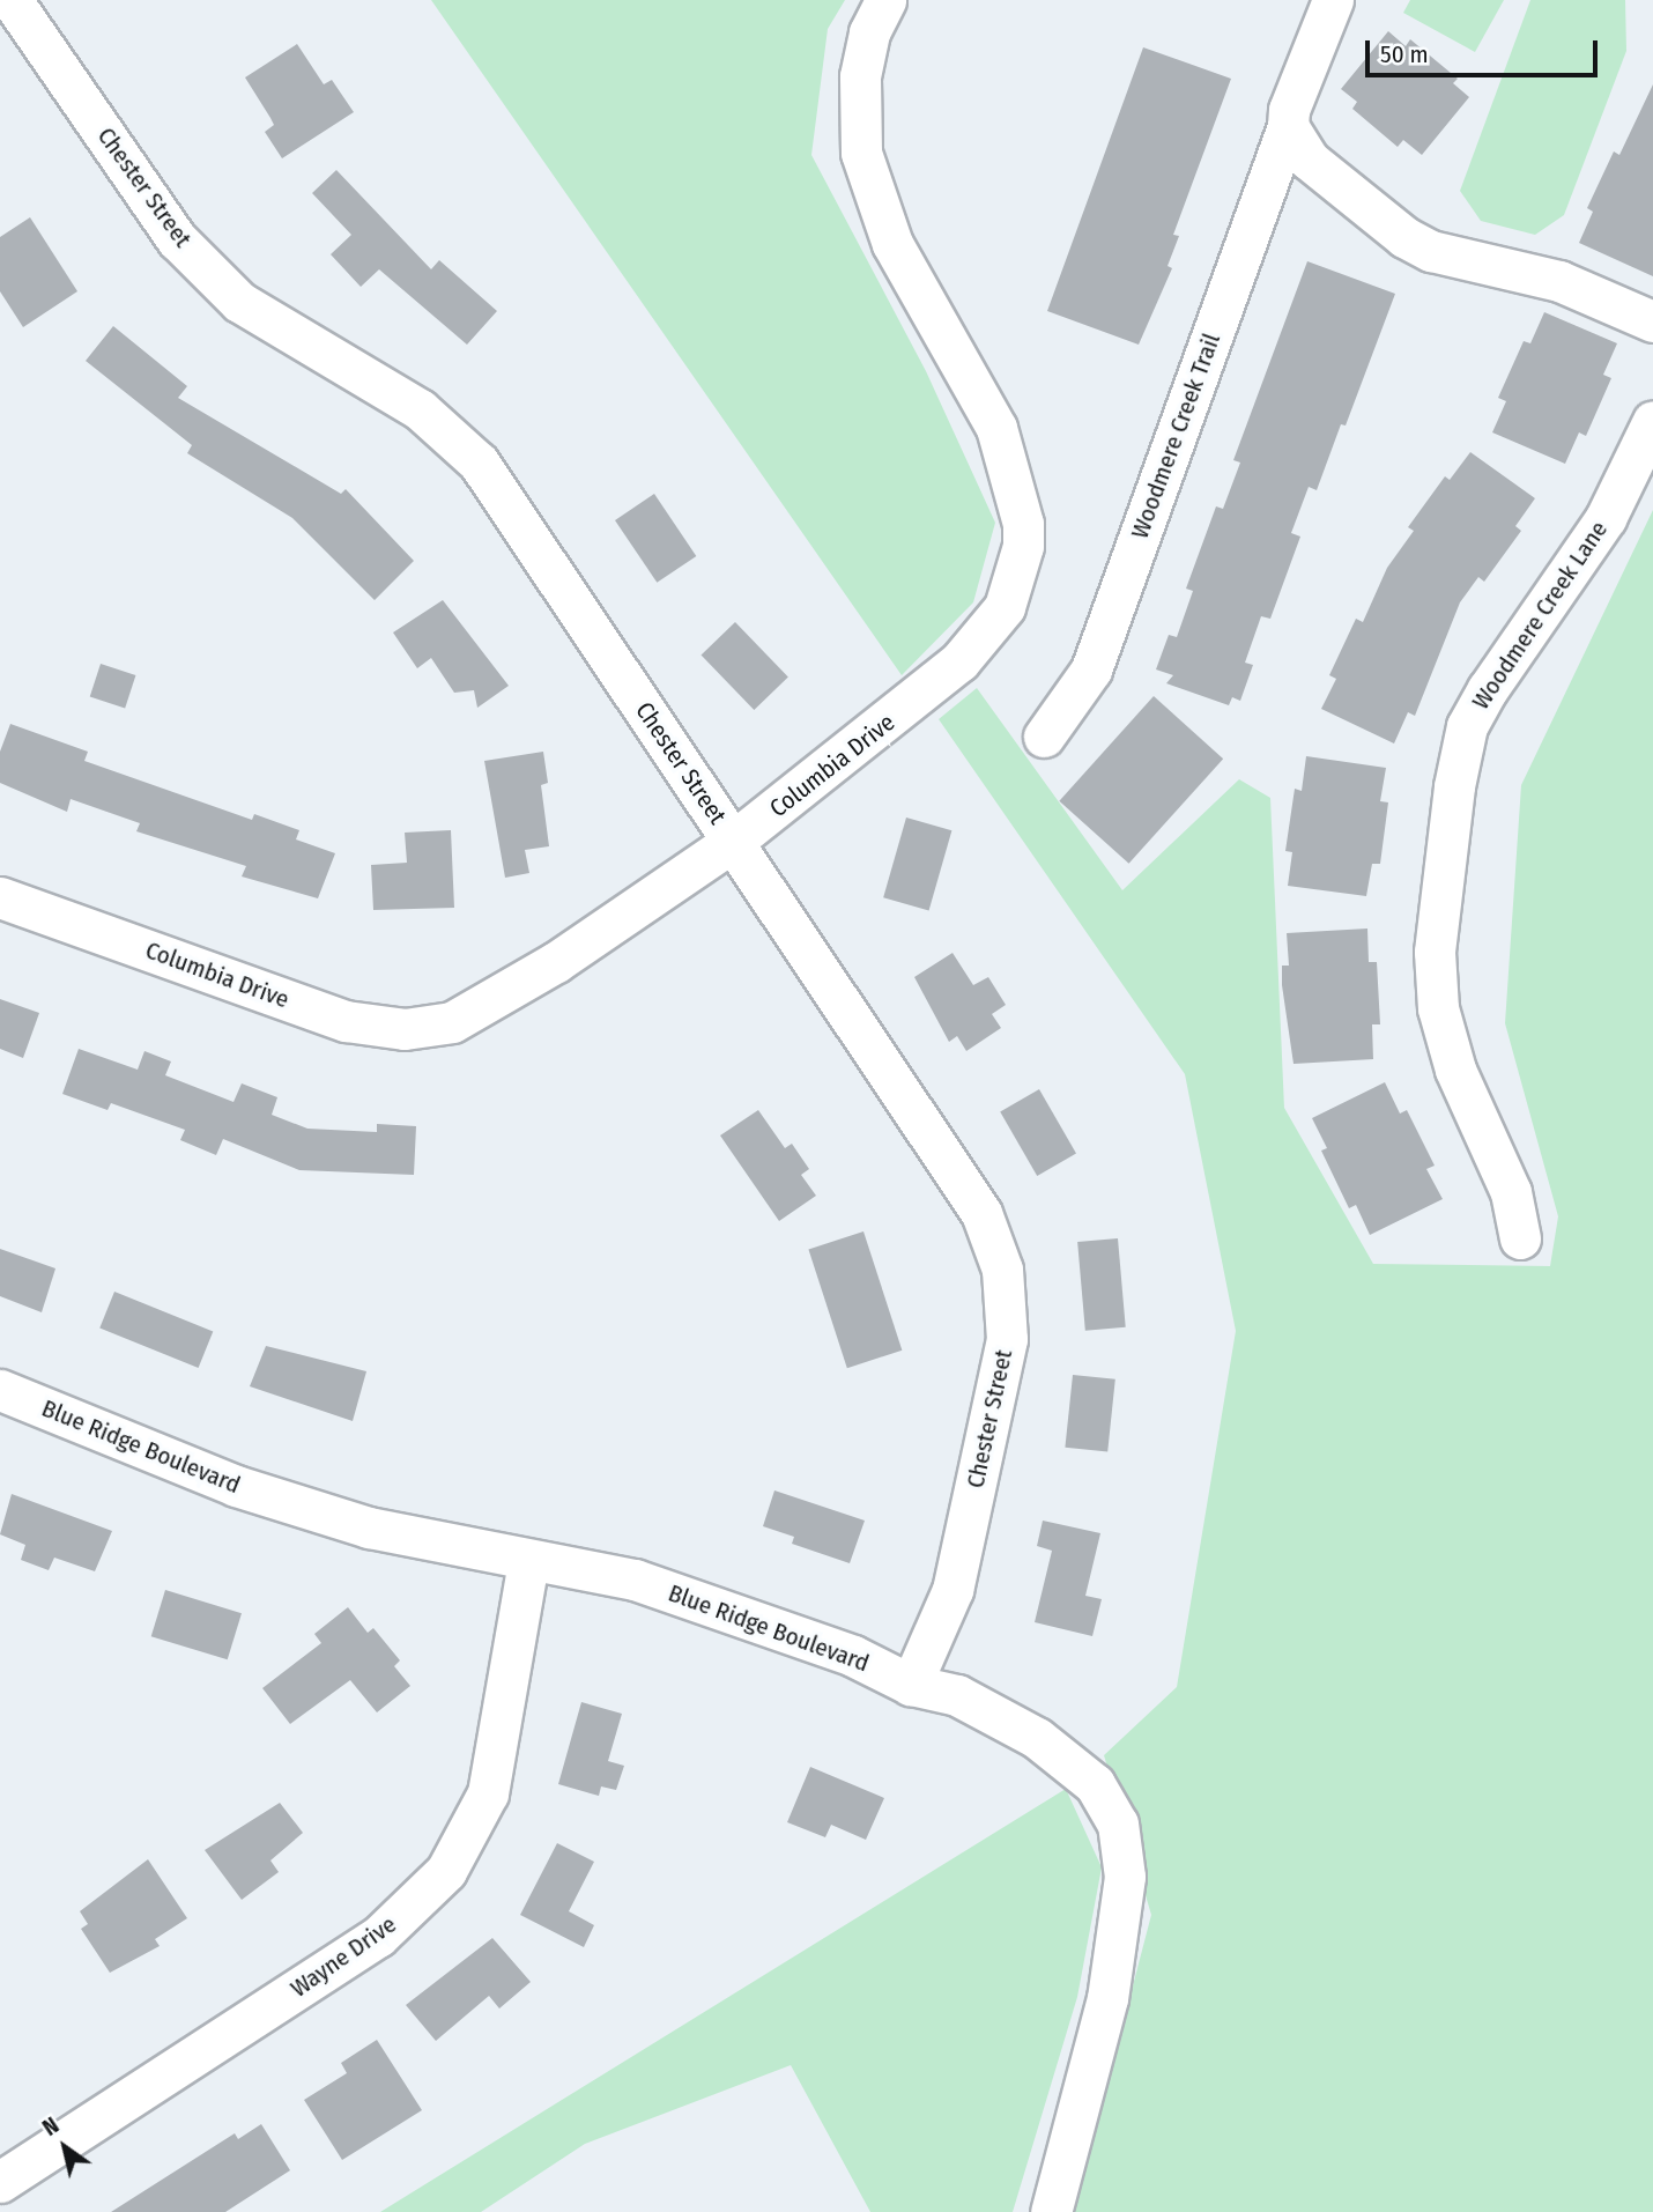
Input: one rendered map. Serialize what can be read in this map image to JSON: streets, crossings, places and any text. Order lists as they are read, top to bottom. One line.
{"streets":{"street":["Chester Street","Woodmere Creek Trail","Woodmere Creek Lane","Columbia Drive","Blue Ridge Boulevard","Wayne Drive"]},"crossings":[["Chester Street","Columbia Drive"],["Chester Street","Blue Ridge Boulevard"],["Blue Ridge Boulevard","Wayne Drive"]],"scale_bar":"50 m","north":"top left"}
